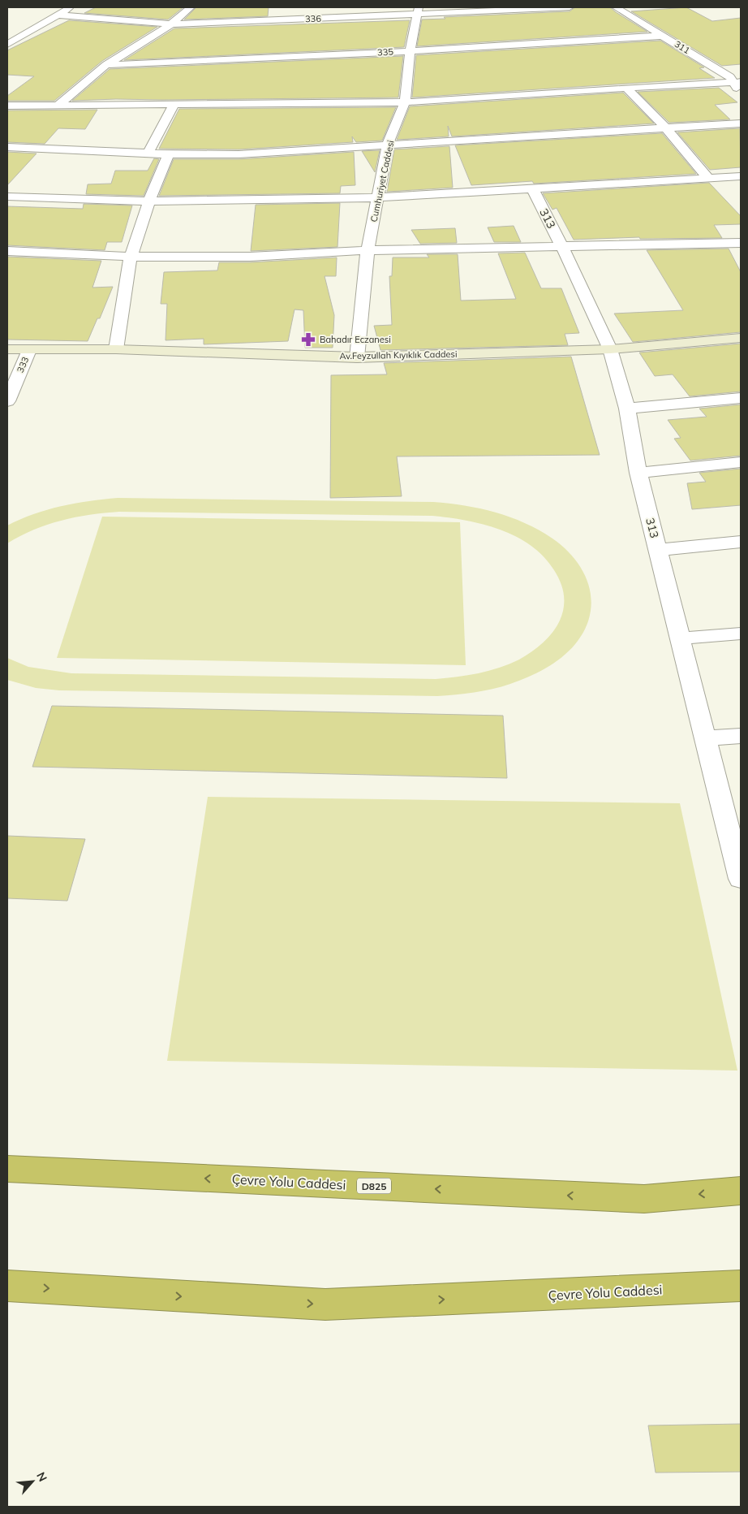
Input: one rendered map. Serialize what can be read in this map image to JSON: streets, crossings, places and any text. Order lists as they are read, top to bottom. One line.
{"streets":{"highway":["Çevre Yolu Caddesi","D825"],"street":["336","311","335","Cumhuriyet Caddesi","313","Av.Feyzullah Kıyıklık Caddesi","333"]},"crossings":[["336","Cumhuriyet Caddesi"],["311","335"],["335","Cumhuriyet Caddesi"],["Cumhuriyet Caddesi","Av.Feyzullah Kıyıklık Caddesi"],["313","Av.Feyzullah Kıyıklık Caddesi"],["Av.Feyzullah Kıyıklık Caddesi","333"]],"places":{"pharmacy":["Bahadır Eczanesi"]},"north":"top right"}
